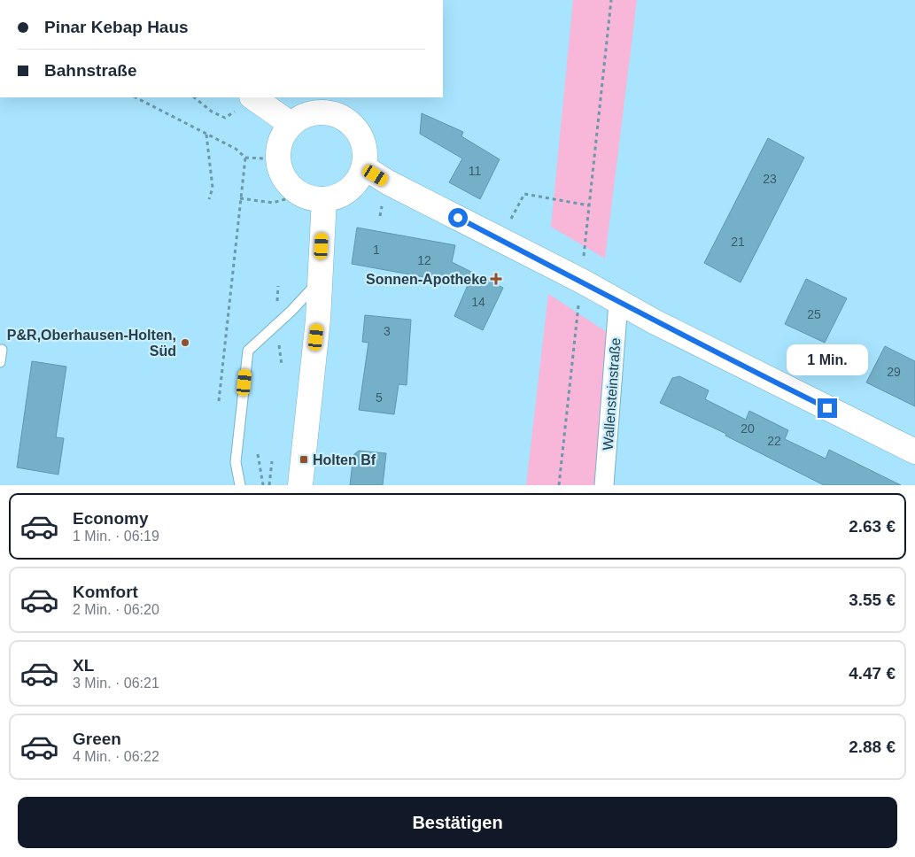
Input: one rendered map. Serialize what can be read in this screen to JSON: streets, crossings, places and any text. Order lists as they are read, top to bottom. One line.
{"streets":{"street":["Wallensteinstraße"]},"places":{"health":["Sonnen-Apotheke"],"other":["P&R,Oberhausen-Holten, Süd"],"transit":["Holten Bf"]},"house_numbers":["11","23","21","1","12","14","25","3","29","5","20","22"],"page":{"banner":["Pinar Kebap Haus","Bahnstraße"],"bubble":"1 Min.","list":[{"name":"Economy","note":"1 Min. · 06:19","value":"2.63 €"},{"name":"Komfort","note":"2 Min. · 06:20","value":"3.55 €"},{"name":"XL","note":"3 Min. · 06:21","value":"4.47 €"},{"name":"Green","note":"4 Min. · 06:22","value":"2.88 €"}],"buttons":"Bestätigen"}}
